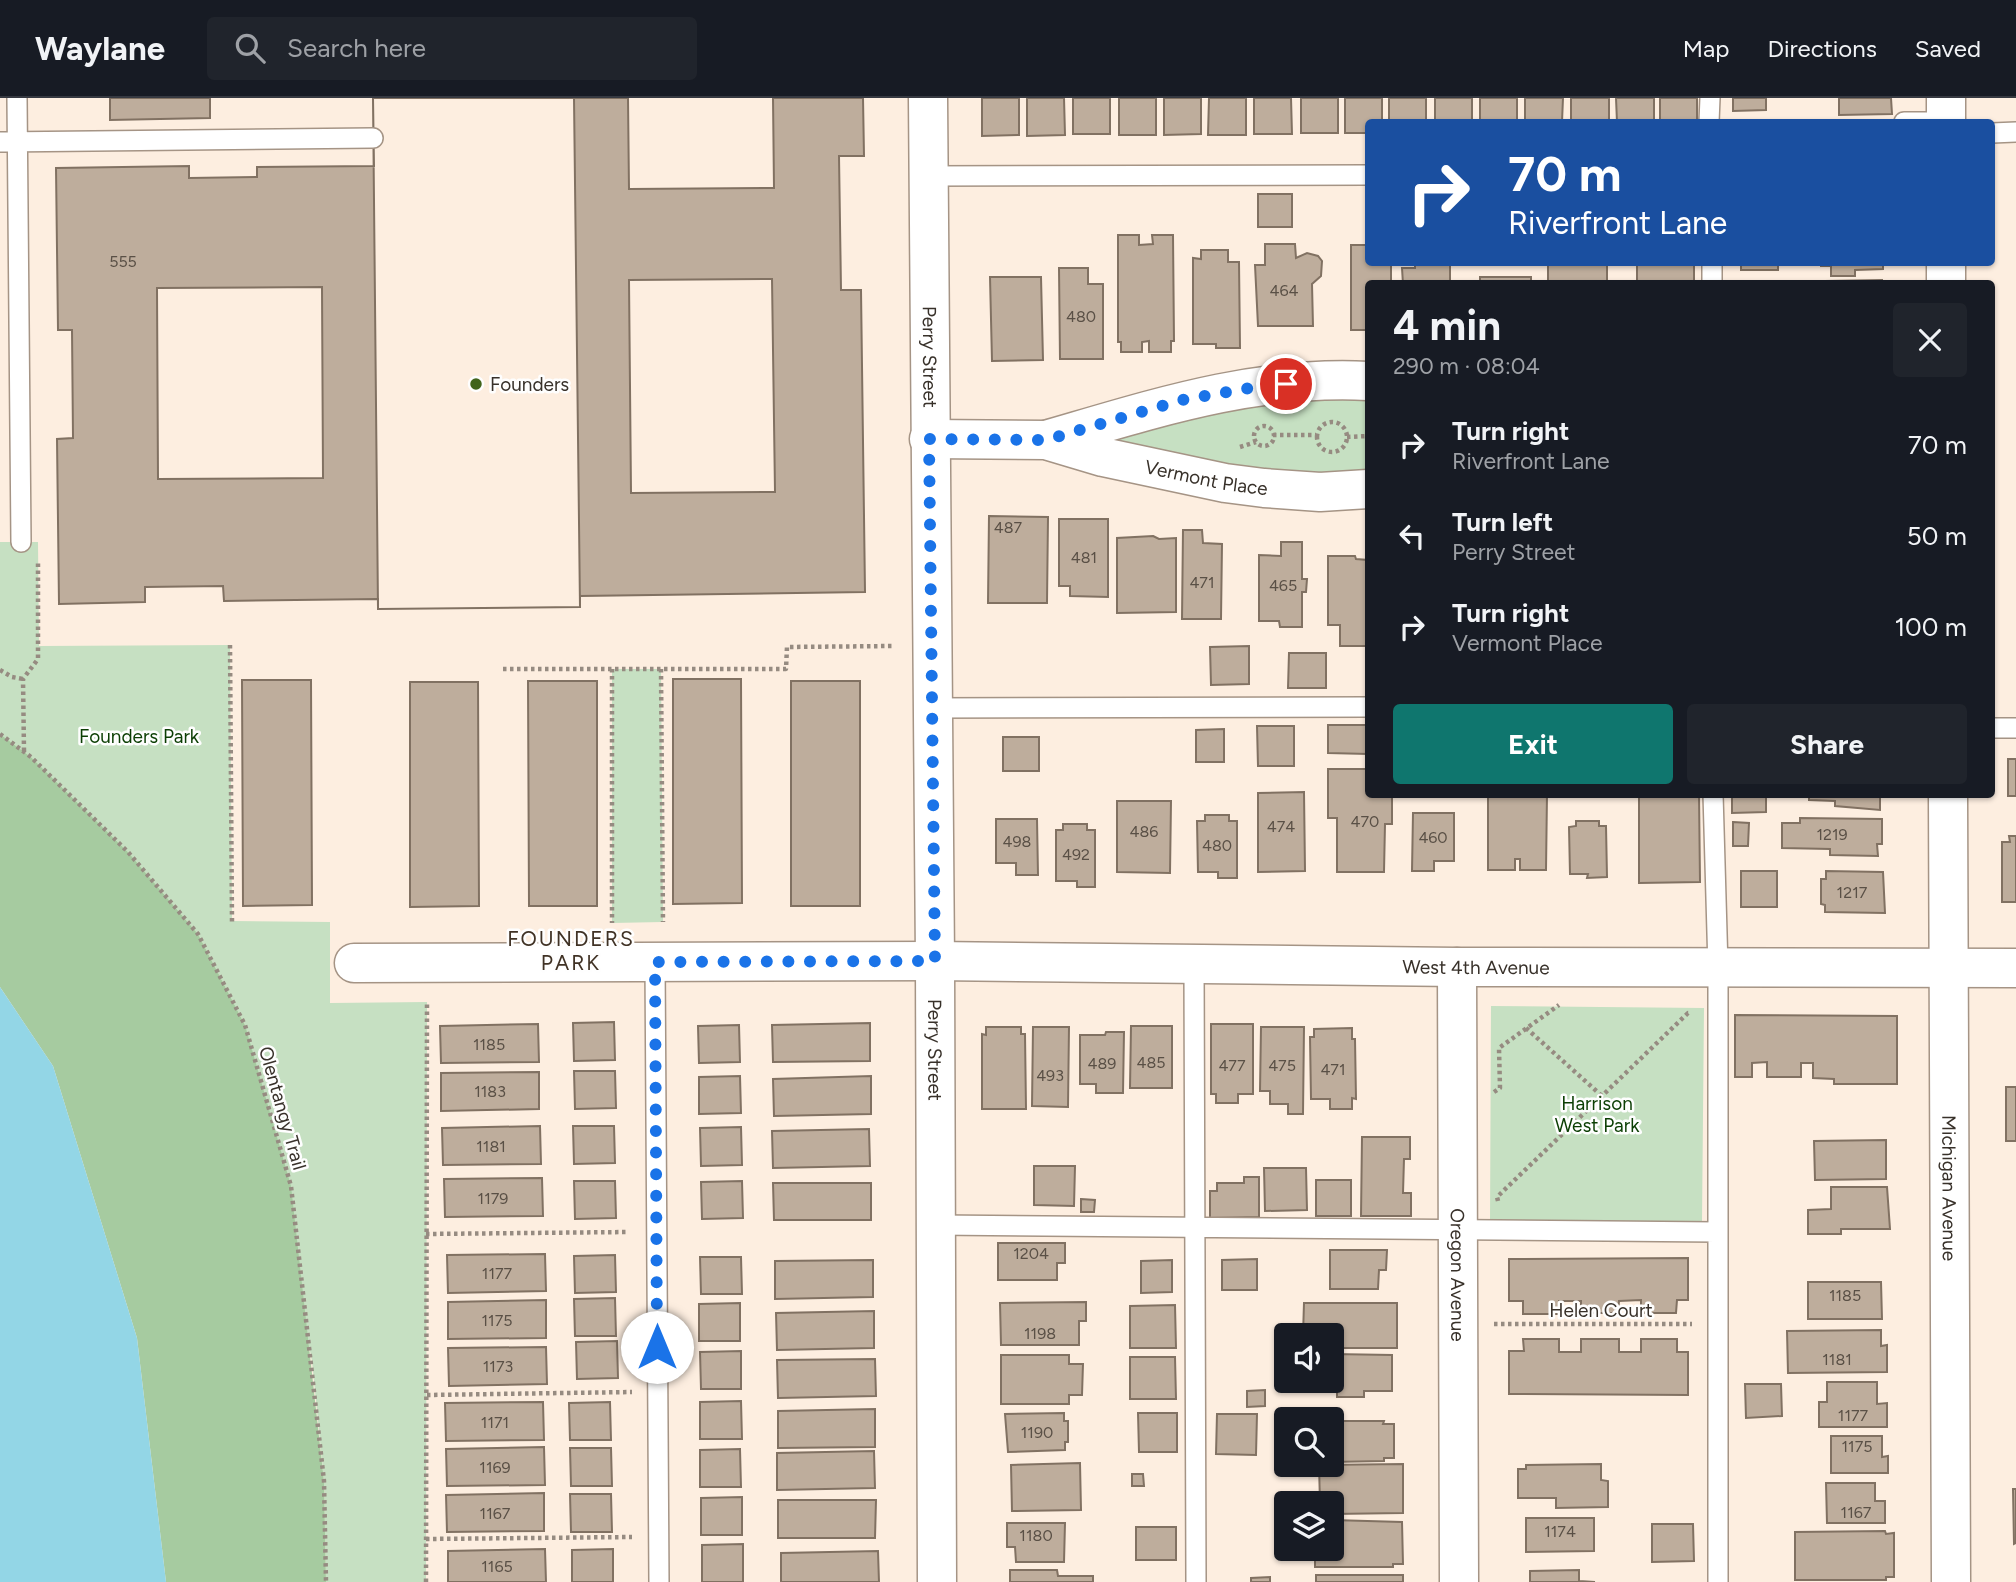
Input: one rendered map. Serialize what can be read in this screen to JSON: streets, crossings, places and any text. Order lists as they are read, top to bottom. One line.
{"streets":{"street":["Perry Street","Vermont Place","West 4th Avenue","Michigan Avenue","Oregon Avenue"],"path":["Olentangy Trail","Helen Court"]},"crossings":[["Perry Street","Vermont Place"],["Perry Street","West 4th Avenue"],["West 4th Avenue","Michigan Avenue"],["West 4th Avenue","Oregon Avenue"]],"districts":["FOUNDERS PARK"],"parks":["Founders Park","Harrison West Park"],"places":["Founders"],"house_numbers":["555","464","480","487","481","471","465","470","474","486","1219","460","498","480","492","1217","1185","485","489","477","475","471","493","1183","1181","1179","1204","1177","1185","1175","1198","1181","1173","1177","1171","1190","1175","1169","1167","1167","1174","1180","1165"],"page":{"header":"Waylane","search":"Search here","nav":["Map","Directions","Saved"],"turn":["70 m","Riverfront Lane"],"heading":["4 min","290 m · 08:04"],"list":[{"name":"Turn right","note":"Riverfront Lane","value":"70 m"},{"name":"Turn left","note":"Perry Street","value":"50 m"},{"name":"Turn right","note":"Vermont Place","value":"100 m"}],"buttons":["Exit","Share"]}}
